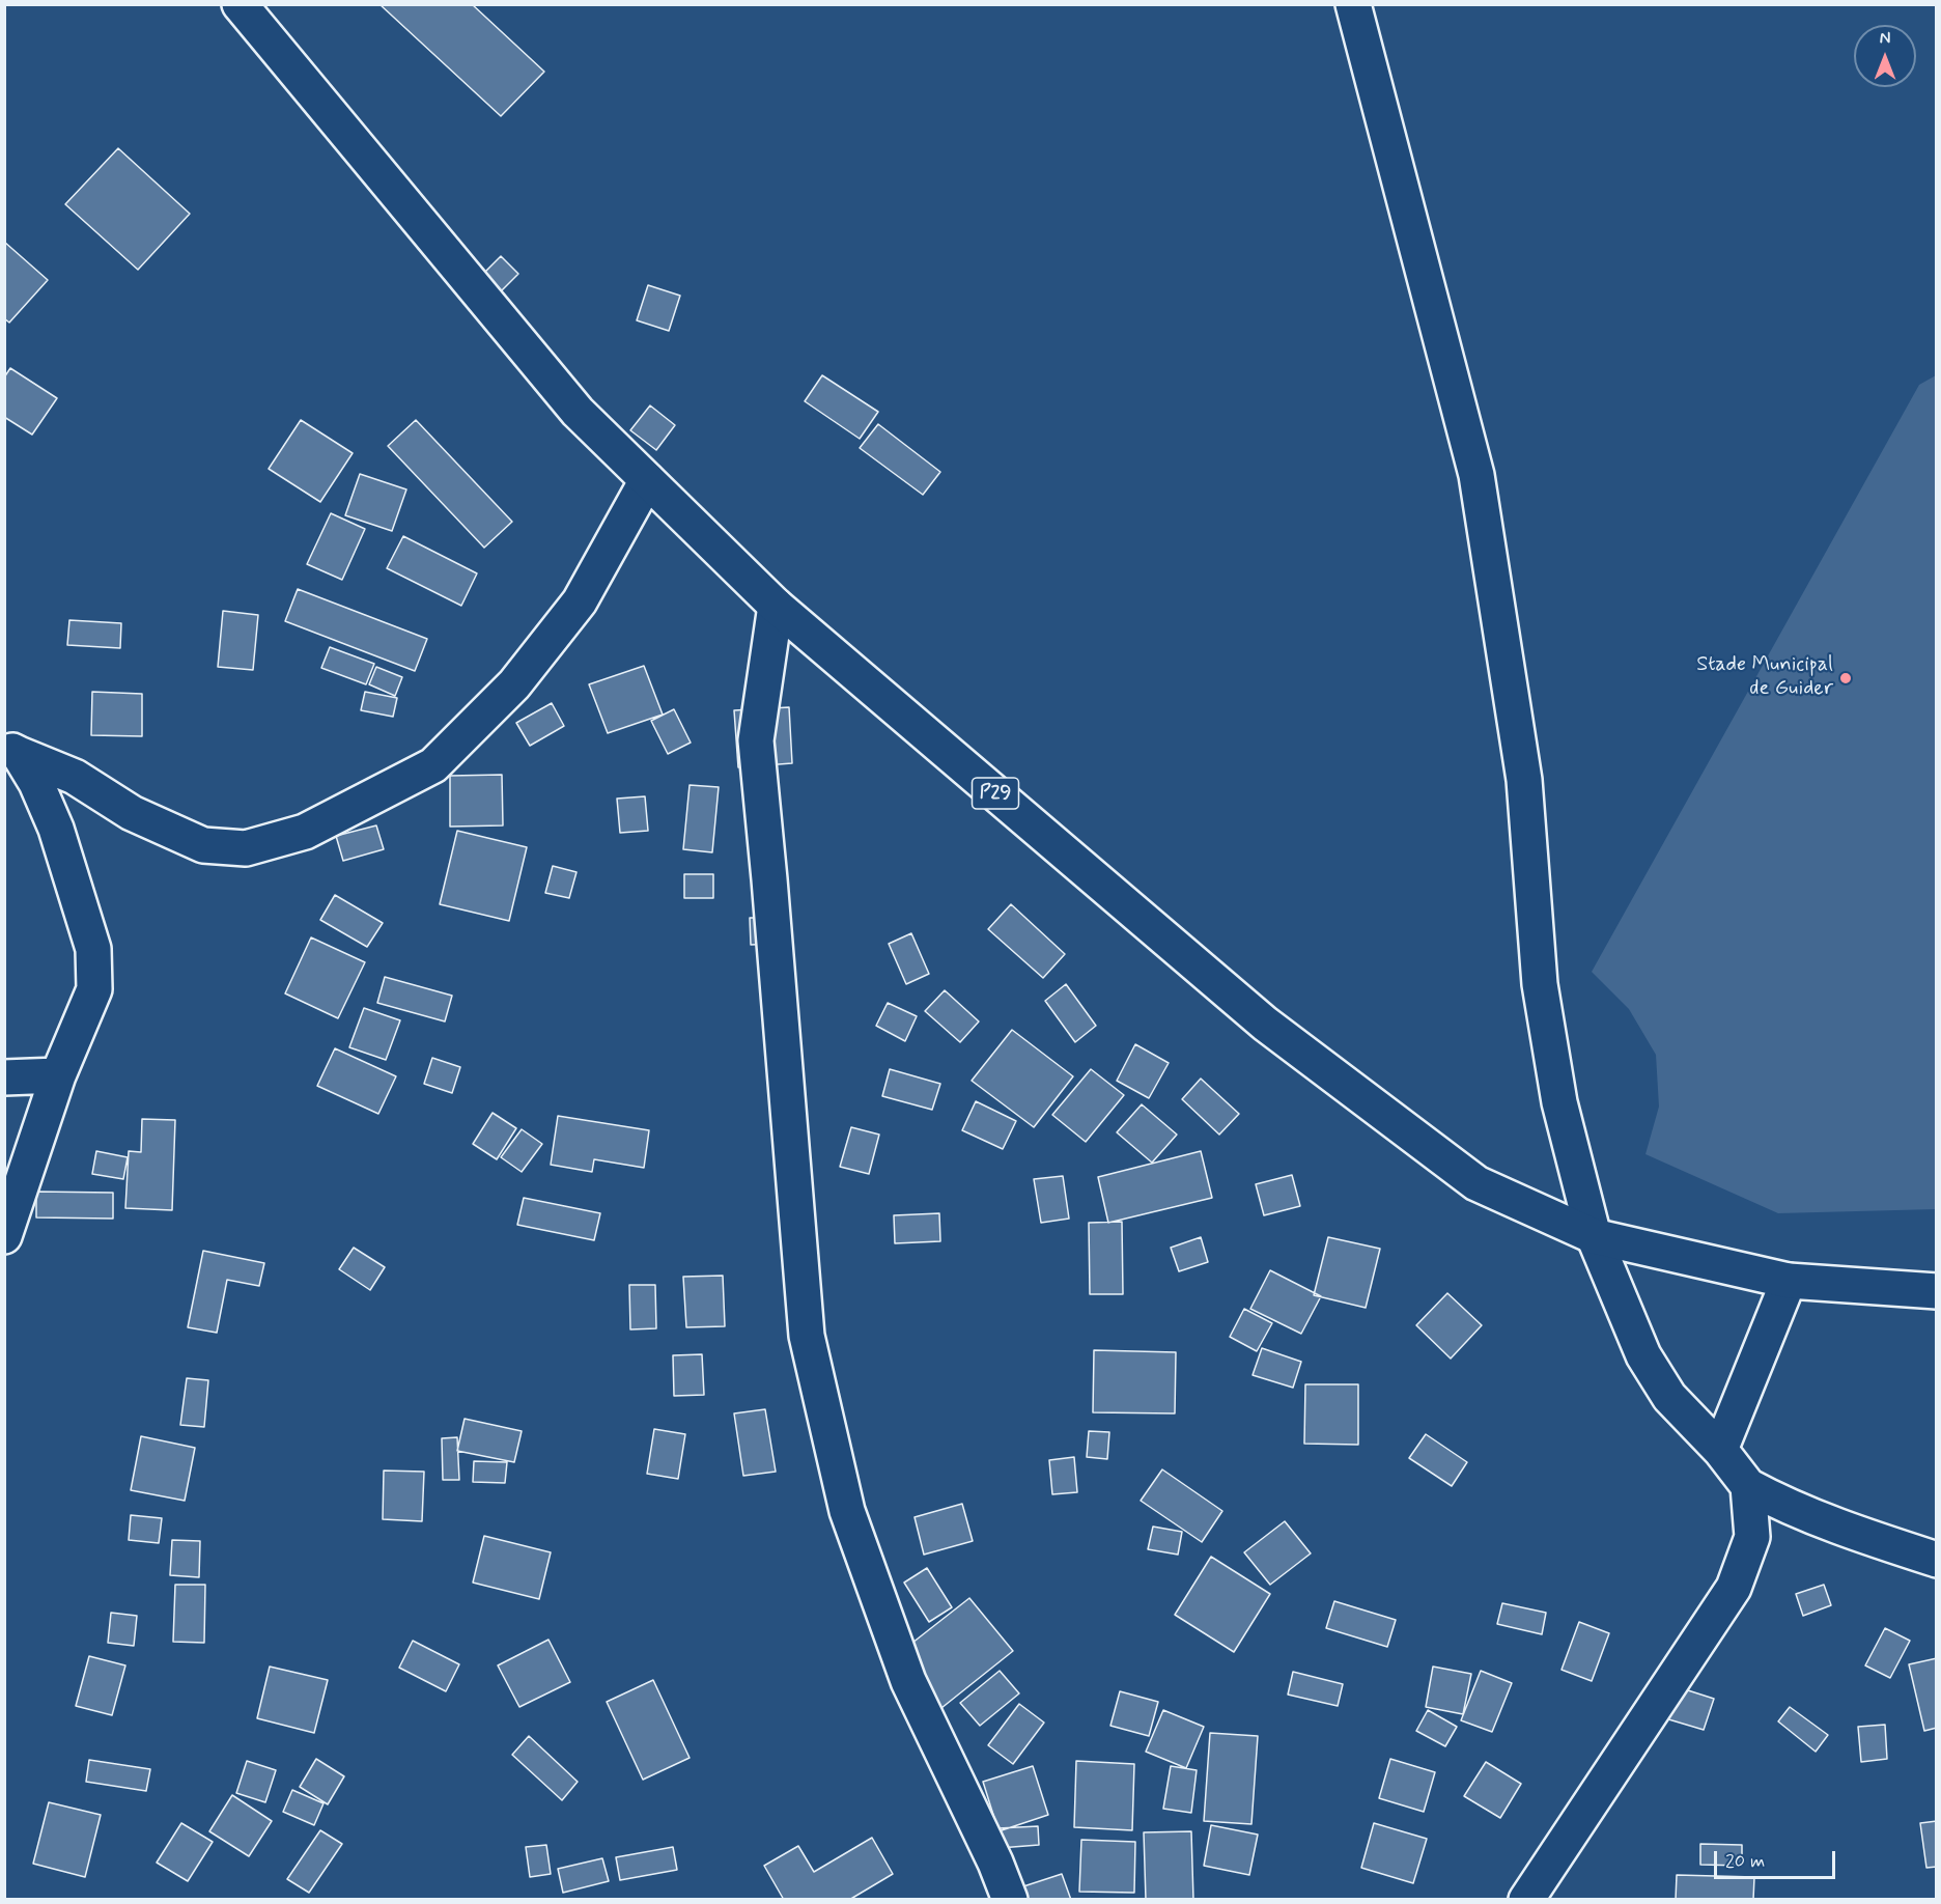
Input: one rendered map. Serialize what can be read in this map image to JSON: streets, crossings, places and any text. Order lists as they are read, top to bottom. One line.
{"streets":{"street":["P29"]},"places":["Stade Municipal de Guider"],"scale_bar":"20 m","north":"top"}
